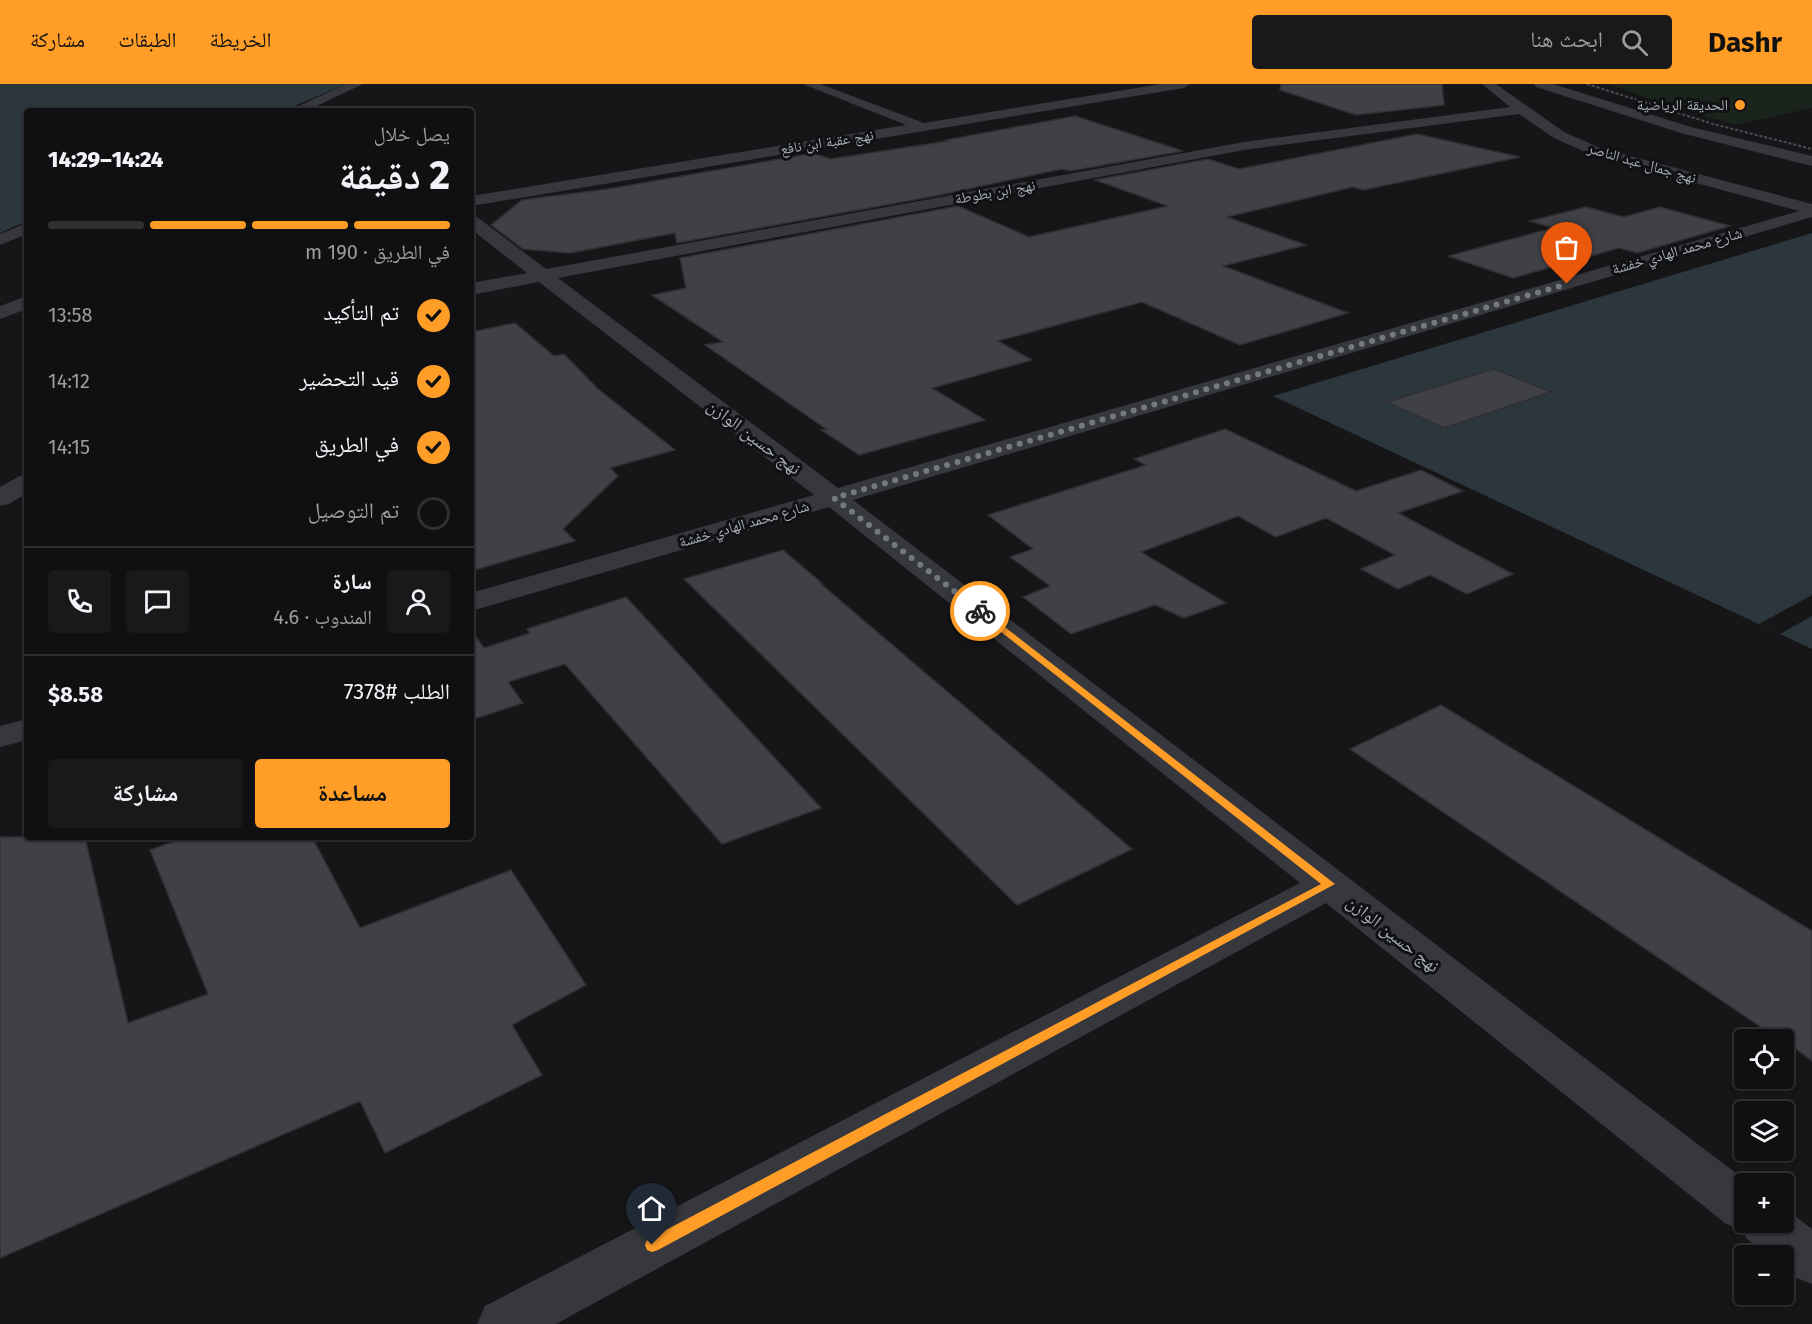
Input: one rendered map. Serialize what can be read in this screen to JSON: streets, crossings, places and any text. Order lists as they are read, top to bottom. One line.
{"streets":{"street":["نهج عقبة ابن نافع","نهج جمال عبد الناصر","نهج ابن بطوطة","شارع محمد الهادي خفشة","نهج حسين الوازن"]},"crossings":[["نهج جمال عبد الناصر","نهج ابن بطوطة"],["نهج جمال عبد الناصر","شارع محمد الهادي خفشة"],["نهج ابن بطوطة","نهج حسين الوازن"],["شارع محمد الهادي خفشة","نهج حسين الوازن"]],"places":["الحديقة الرياضية"],"page":{"header":"Dashr","search":"ابحث هنا","nav":["الخريطة","الطبقات","مشاركة"],"heading":["2 دقيقة","يصل خلال","14:24–14:29"],"panel":["سارة","المندوب · 4.6","الطلب #7378","$8.58"],"bar":"في الطريق · 190 m","list":[["تم التأكيد","13:58"],["قيد التحضير","14:12"],["في الطريق","14:15"],"تم التوصيل"],"buttons":["مساعدة","مشاركة"],"map_buttons":["+","−"]}}
